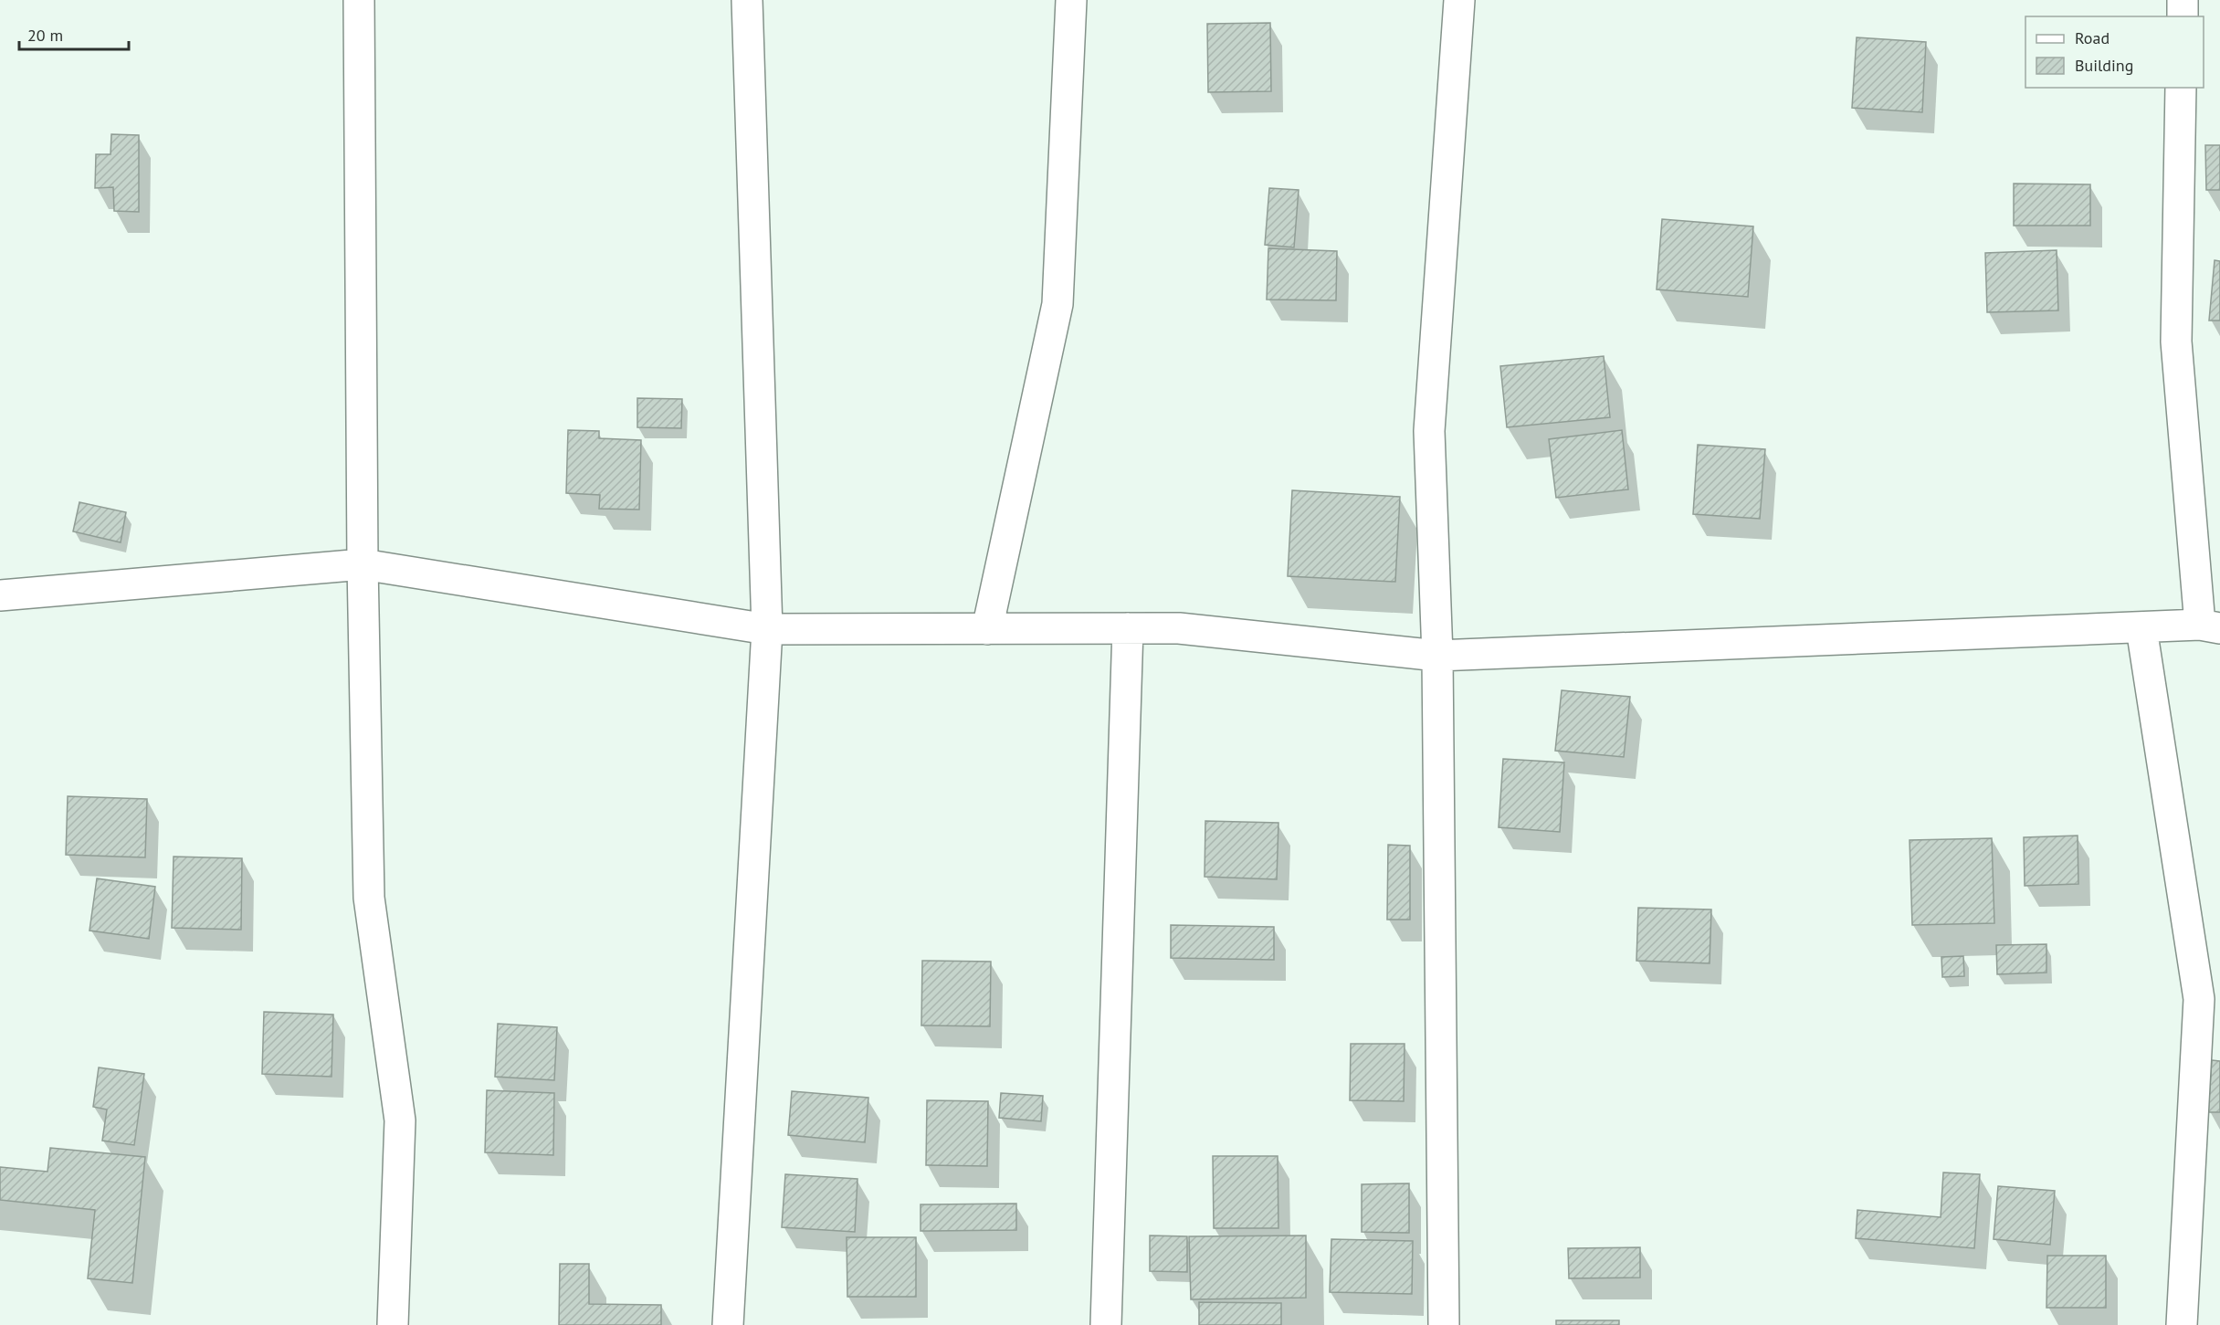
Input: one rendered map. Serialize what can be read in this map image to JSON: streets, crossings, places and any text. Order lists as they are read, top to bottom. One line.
{"legend":["Road","Building"],"scale_bar":"20 m"}
